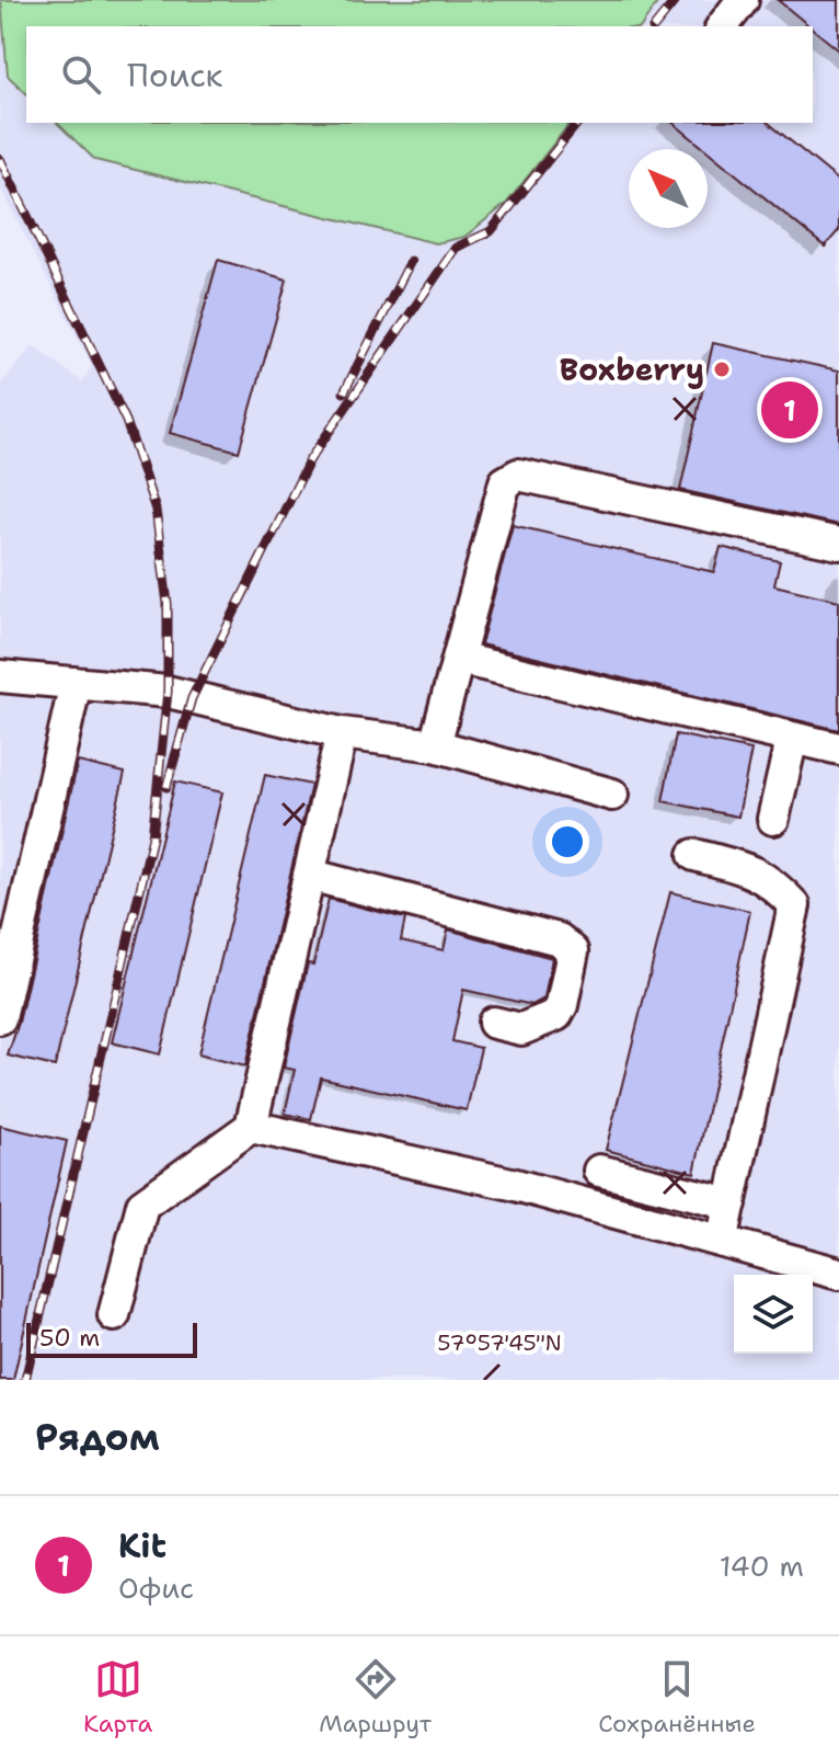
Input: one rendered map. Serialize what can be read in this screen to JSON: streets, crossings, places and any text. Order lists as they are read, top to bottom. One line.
{"places":["Boxberry"],"scale_bar":"50 m","north":"top left","page":{"search":"Поиск","pins":"1","scale":"50 m","heading":"Рядом","list":[{"mark":"1","name":"Kit","note":"Офис","value":"140 m"}],"nav":["Карта","Маршрут","Сохранённые"]},"coordinates":["57°57'45\"N"]}
